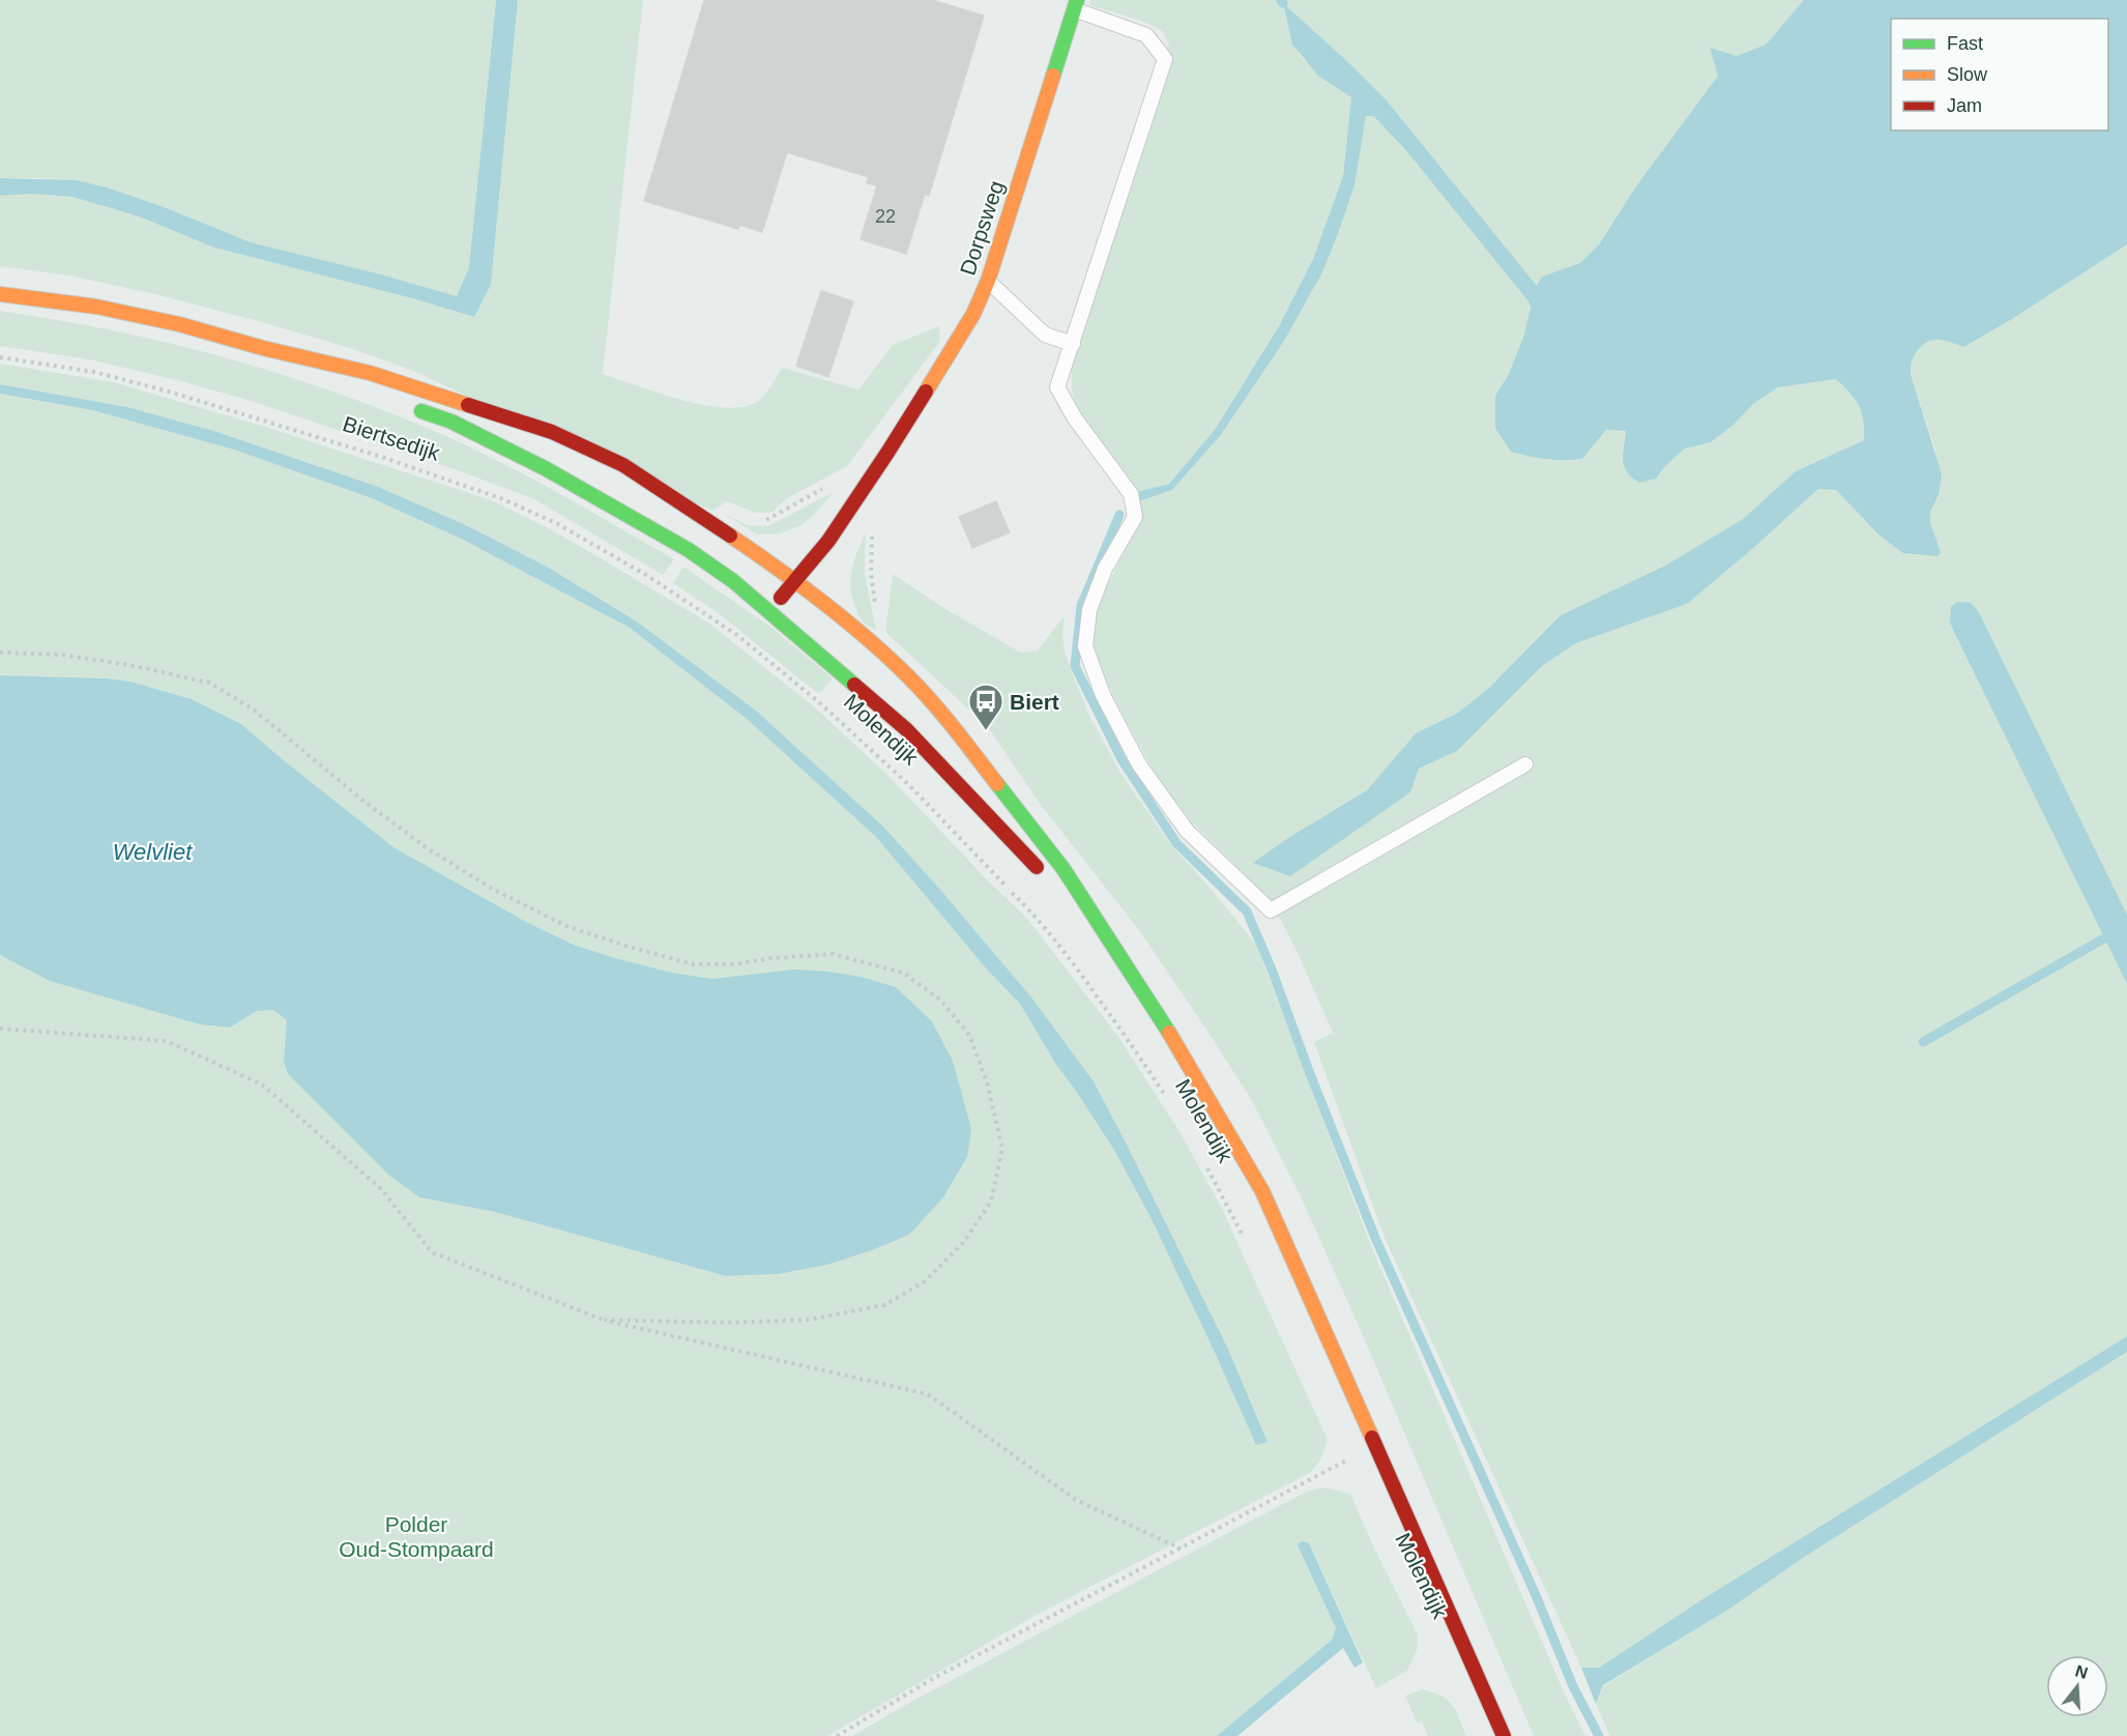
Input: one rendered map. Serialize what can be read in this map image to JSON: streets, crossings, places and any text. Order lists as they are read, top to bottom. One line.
{"streets":{"main road":["Dorpsweg","Biertsedijk","Molendijk"]},"crossings":[["Dorpsweg","Biertsedijk"],["Dorpsweg","Molendijk"],["Biertsedijk","Molendijk"]],"water":["Welvliet"],"parks":["Polder Oud-Stompaard"],"places":{"bus stop":["Biert"]},"house_numbers":["22"],"legend":["Fast","Slow","Jam"],"north":"top"}
